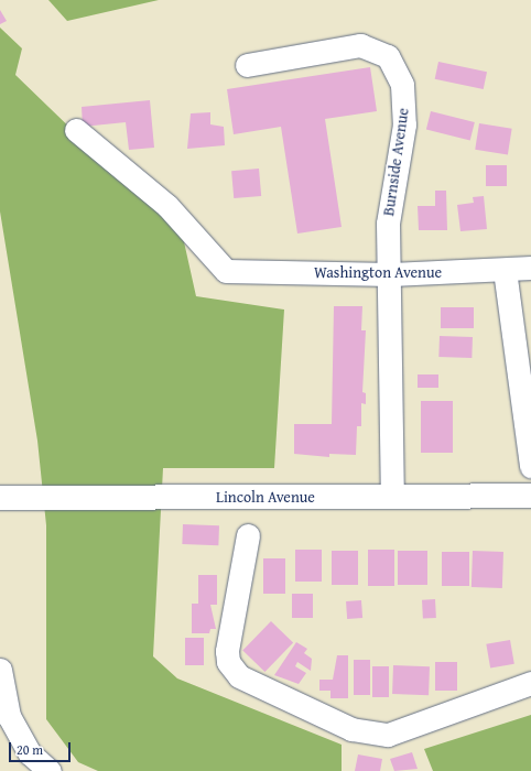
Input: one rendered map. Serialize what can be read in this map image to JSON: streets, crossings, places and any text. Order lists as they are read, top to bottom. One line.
{"streets":{"street":["Burnside Avenue","Washington Avenue","Lincoln Avenue"]},"crossings":[["Burnside Avenue","Washington Avenue"],["Burnside Avenue","Lincoln Avenue"]],"scale_bar":"20 m"}
